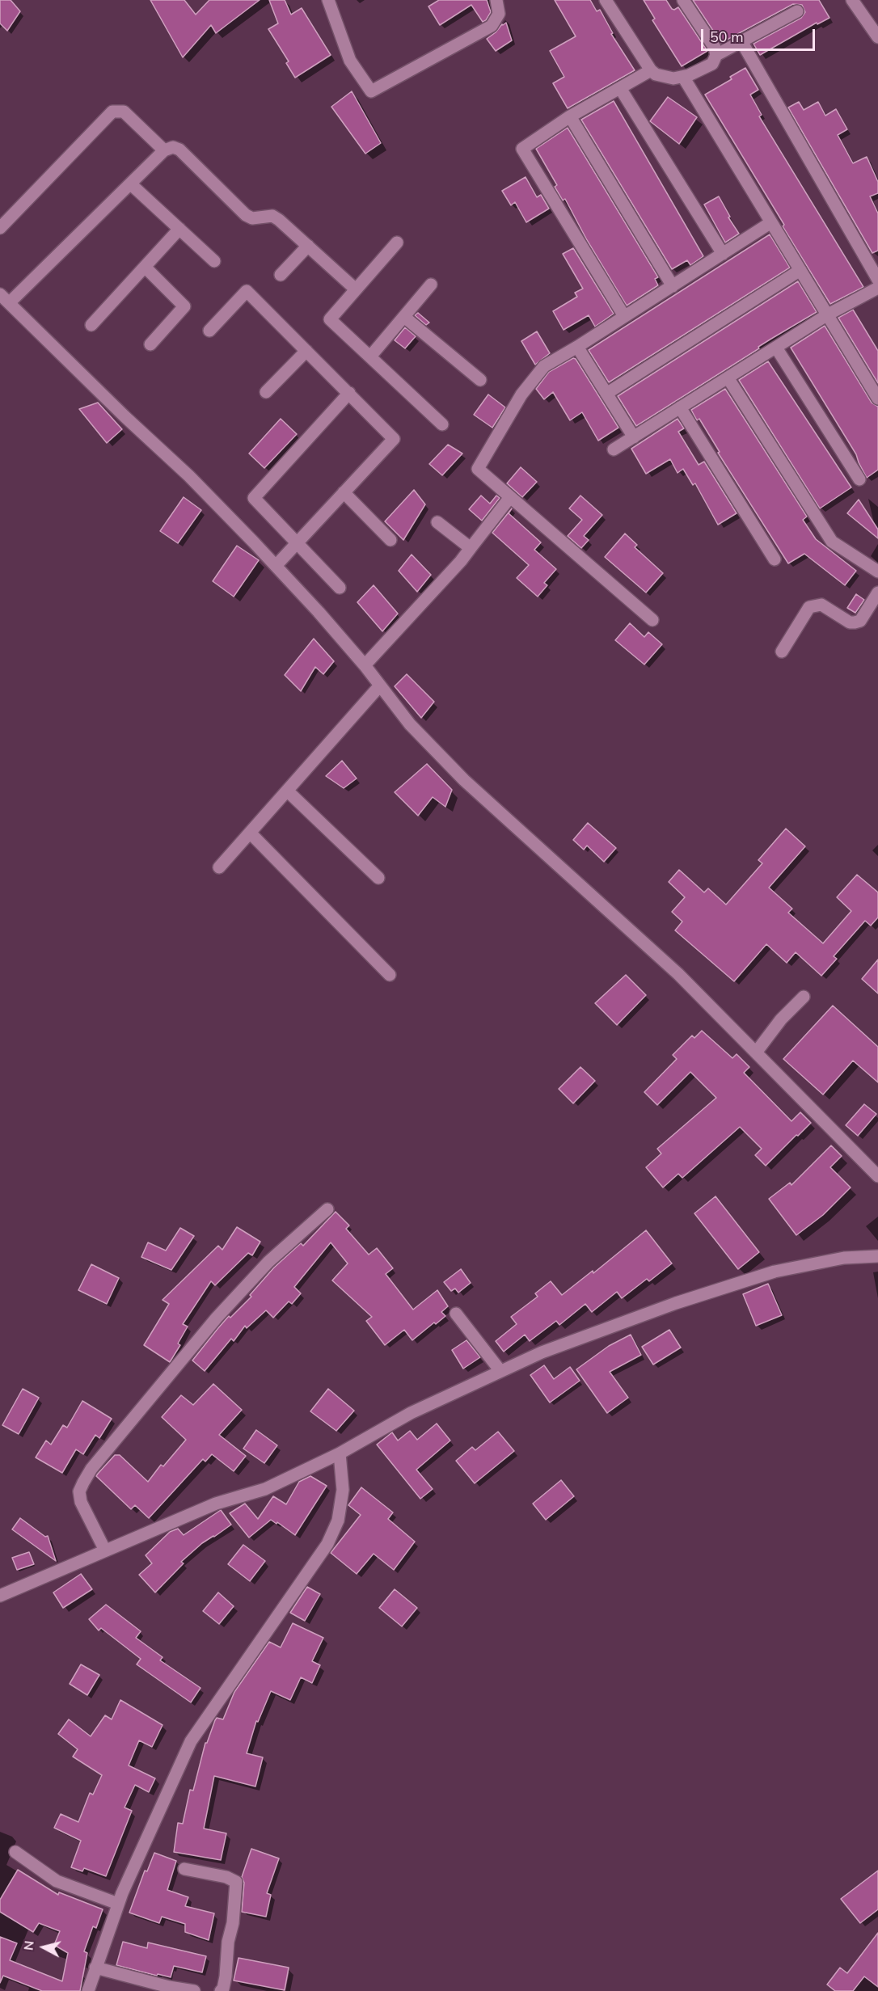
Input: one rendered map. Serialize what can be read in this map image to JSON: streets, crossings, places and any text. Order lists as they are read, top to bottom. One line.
{"scale_bar":"50 m","north":"left"}
